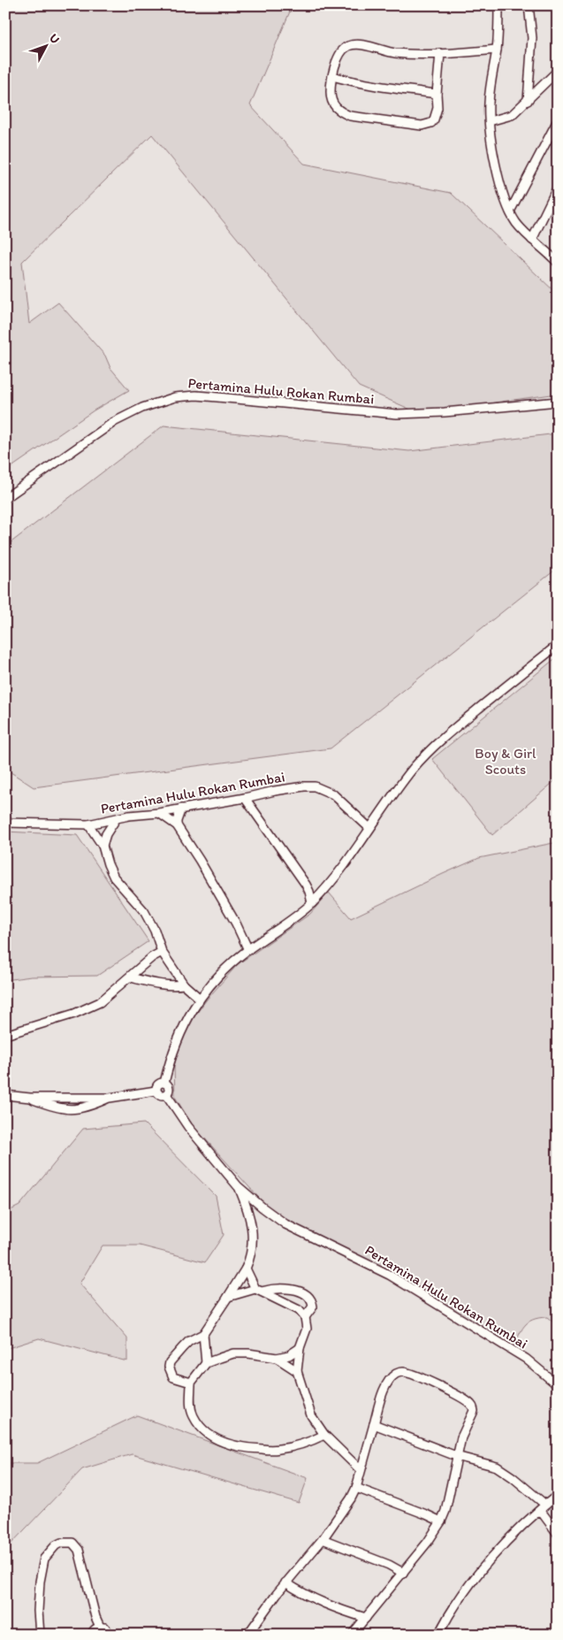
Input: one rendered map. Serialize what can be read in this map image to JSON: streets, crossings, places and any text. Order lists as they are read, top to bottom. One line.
{"streets":{"street":["Pertamina Hulu Rokan Rumbai"]},"parks":["Boy & Girl Scouts"],"north":"top right"}
